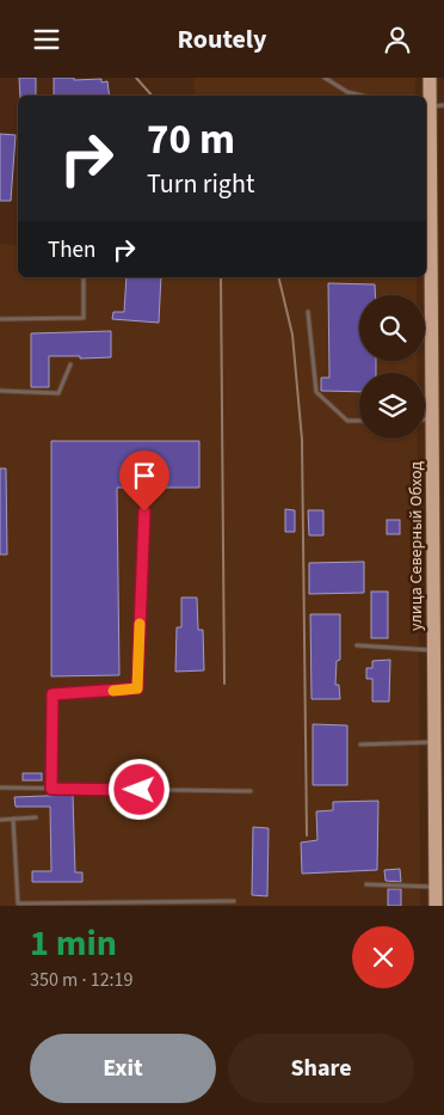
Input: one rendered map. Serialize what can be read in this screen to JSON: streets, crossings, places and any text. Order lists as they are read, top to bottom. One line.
{"streets":{"highway":["улица Северный Обход"]},"page":{"header":"Routely","turn":["70 m","Turn right"],"then":"Then","heading":["1 min","350 m · 12:19"],"buttons":["Exit","Share"]}}
